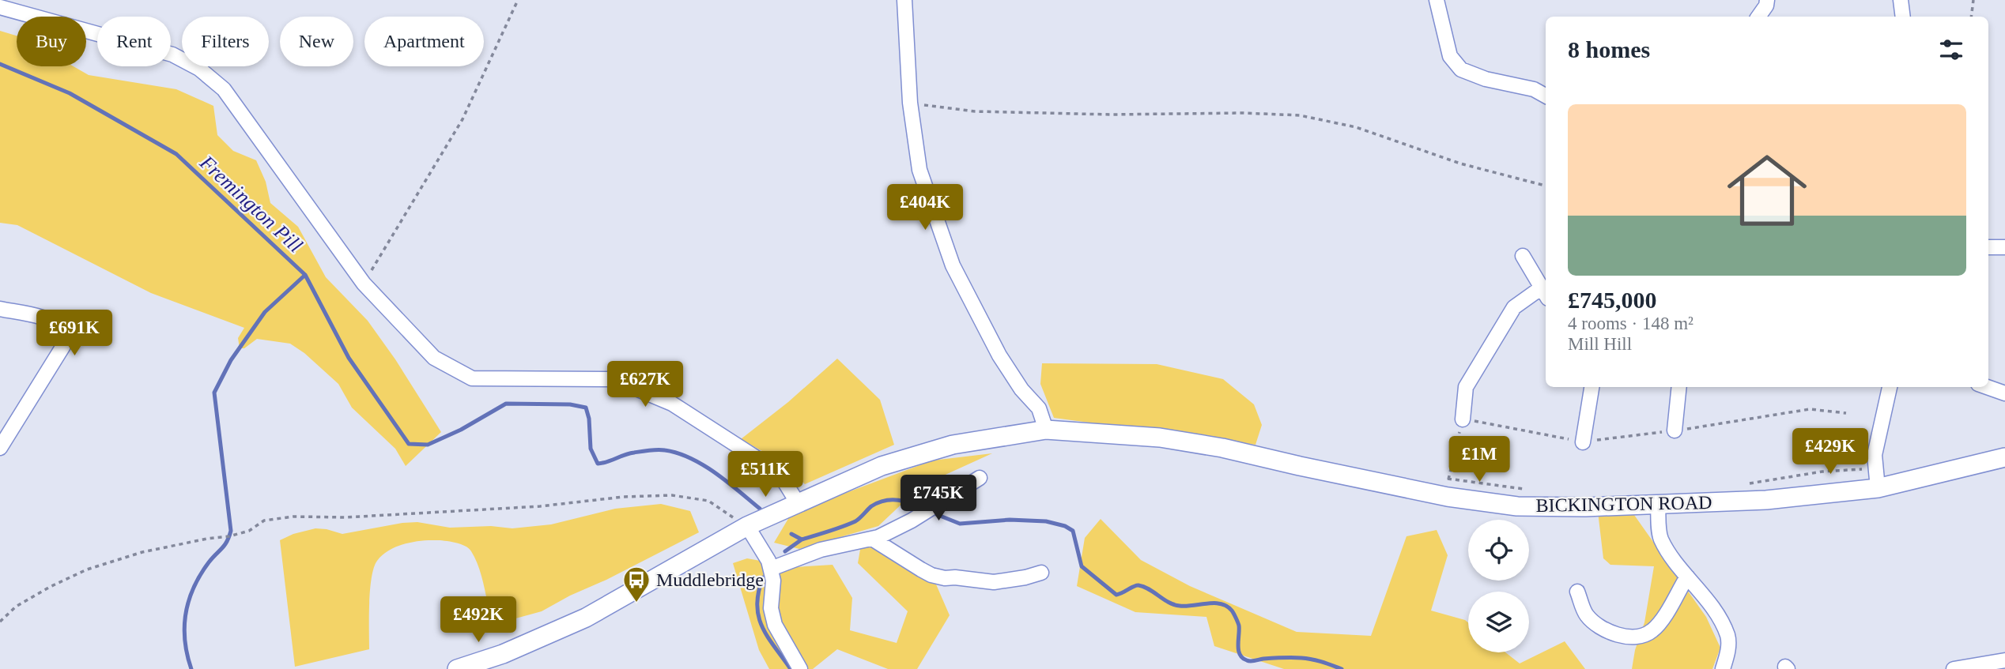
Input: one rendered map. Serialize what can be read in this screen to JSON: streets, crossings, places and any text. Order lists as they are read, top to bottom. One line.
{"streets":{"main road":["BICKINGTON ROAD"]},"water":["Fremington Pill"],"places":{"bus stop":["Muddlebridge"]},"page":{"chip":["Buy","Rent","Filters","New","Apartment"],"heading":"8 homes","list":[{"name":"£745,000","note":"4 rooms · 148 m² · Mill Hill"}],"price":["£404K","£691K","£627K","£429K","£1M","£511K","£745K","£492K"]}}
